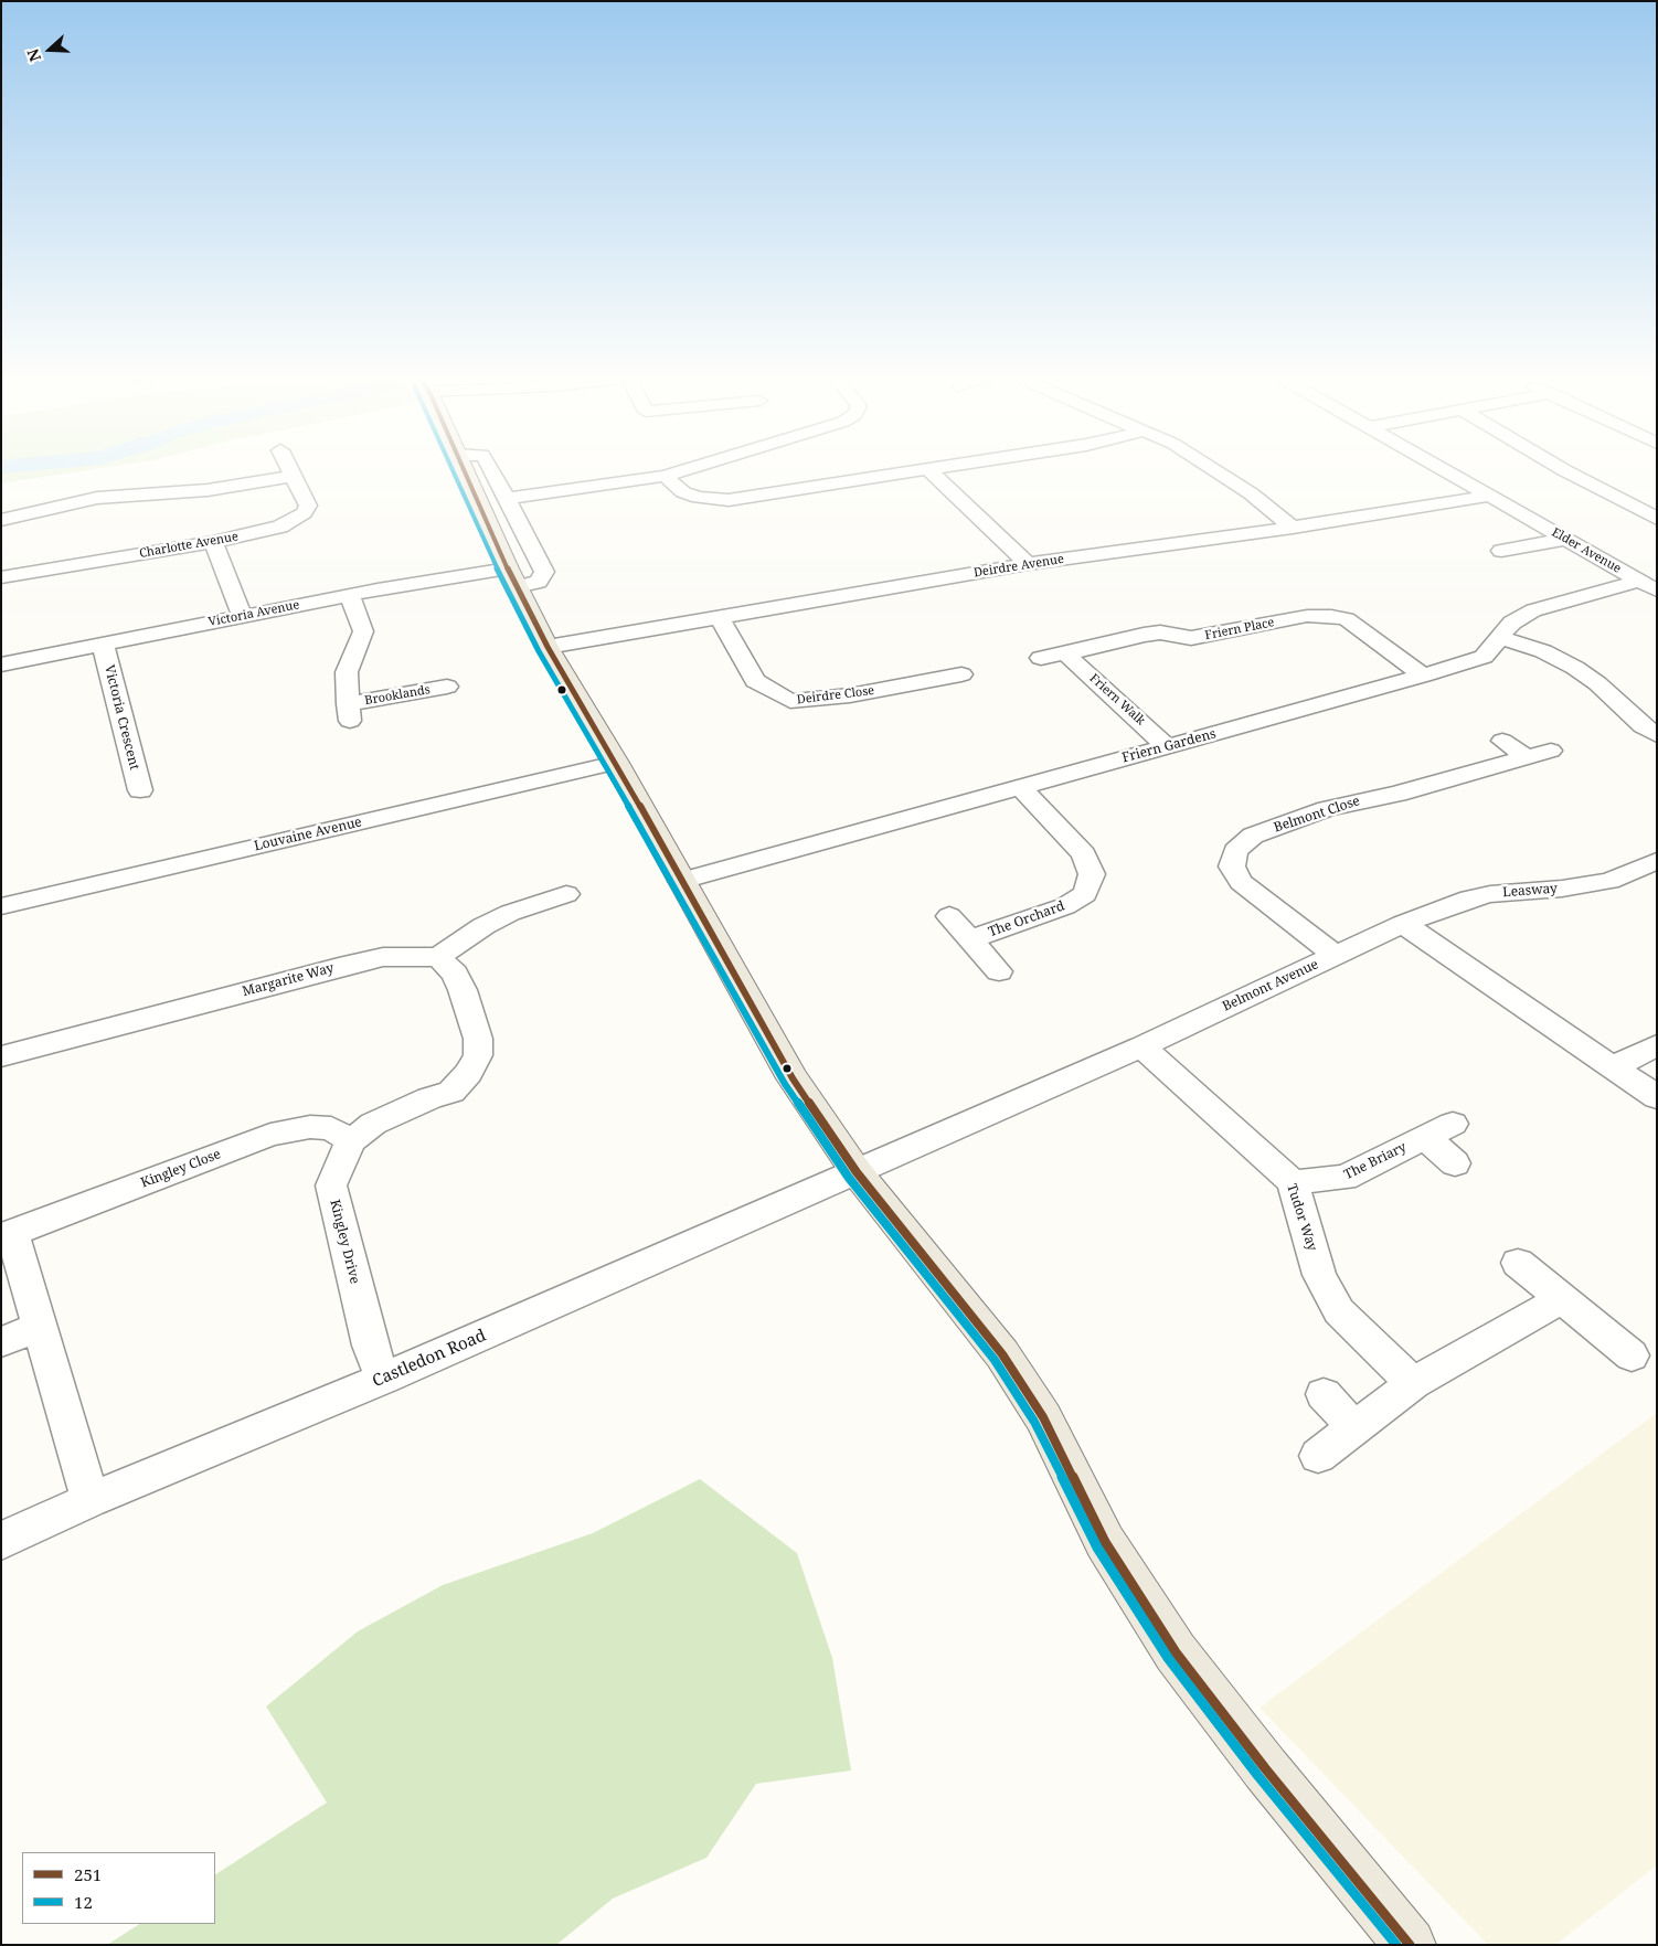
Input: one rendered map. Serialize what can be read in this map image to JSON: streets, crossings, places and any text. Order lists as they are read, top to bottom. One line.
{"streets":{"street":["Charlotte Avenue","Elder Avenue","Deirdre Avenue","Victoria Avenue","Friern Place","Brooklands","Deirdre Close","Friern Walk","Victoria Crescent","Friern Gardens","Belmont Close","Louvaine Avenue","Leasway","The Orchard","Margarite Way","Belmont Avenue","The Briary","Kingley Close","Tudor Way","Kingley Drive","Castledon Road"]},"crossings":[["Elder Avenue","Deirdre Avenue"],["Elder Avenue","Friern Gardens"],["Deirdre Avenue","Deirdre Close"],["Victoria Avenue","Brooklands"],["Victoria Avenue","Victoria Crescent"],["Friern Place","Friern Walk"],["Friern Place","Friern Gardens"],["Friern Walk","Friern Gardens"],["Friern Gardens","The Orchard"],["Belmont Close","Belmont Avenue"],["Leasway","Belmont Avenue"],["Margarite Way","Kingley Drive"],["Belmont Avenue","Tudor Way"],["Belmont Avenue","Castledon Road"],["The Briary","Tudor Way"],["Kingley Close","Kingley Drive"],["Kingley Close","Castledon Road"],["Kingley Drive","Castledon Road"]],"lines":["transit line 251","transit line 12"],"legend":["251","12"],"north":"left"}
